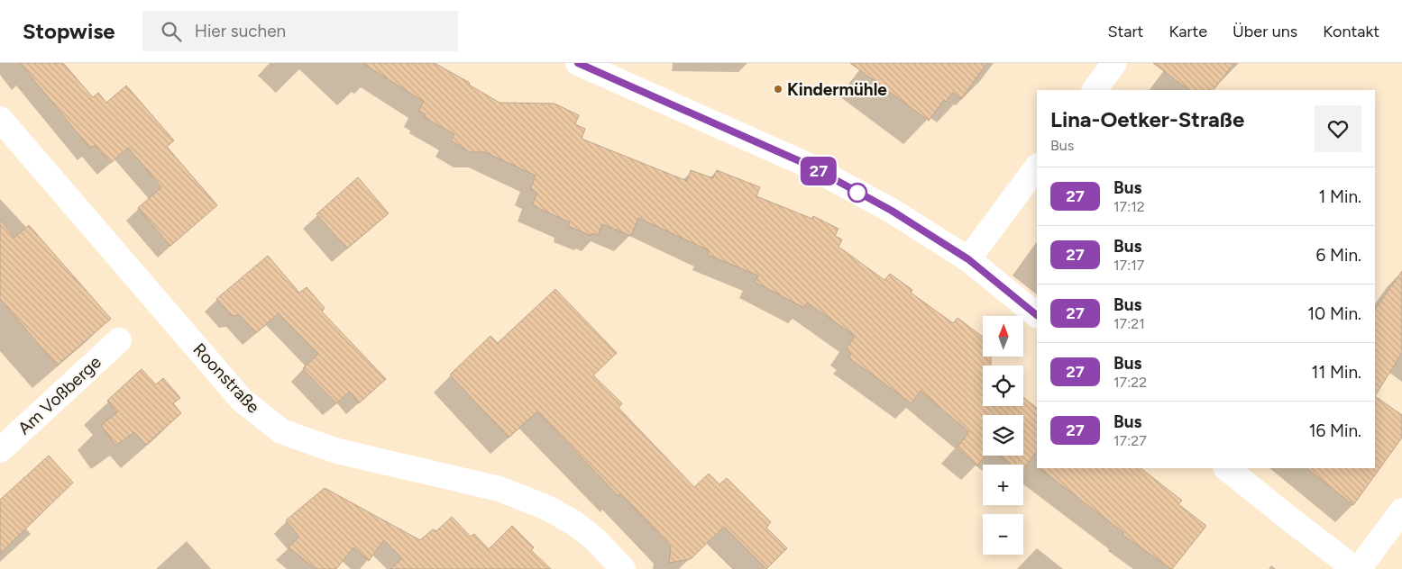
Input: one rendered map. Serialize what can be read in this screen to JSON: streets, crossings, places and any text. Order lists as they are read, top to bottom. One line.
{"streets":{"street":["Roonstraße","Am Voßberge"]},"places":["Kindermühle"],"lines":["bus line 27"],"north":"top","page":{"header":"Stopwise","search":"Hier suchen","nav":["Start","Karte","Über uns","Kontakt"],"on_map":"27","heading":["Lina-Oetker-Straße","Bus"],"list":[{"mark":"27","name":"Bus","note":"17:12","value":"1 Min."},{"mark":"27","name":"Bus","note":"17:17","value":"6 Min."},{"mark":"27","name":"Bus","note":"17:21","value":"10 Min."},{"mark":"27","name":"Bus","note":"17:22","value":"11 Min."},{"mark":"27","name":"Bus","note":"17:27","value":"16 Min."}],"map_buttons":["+","−"]}}
